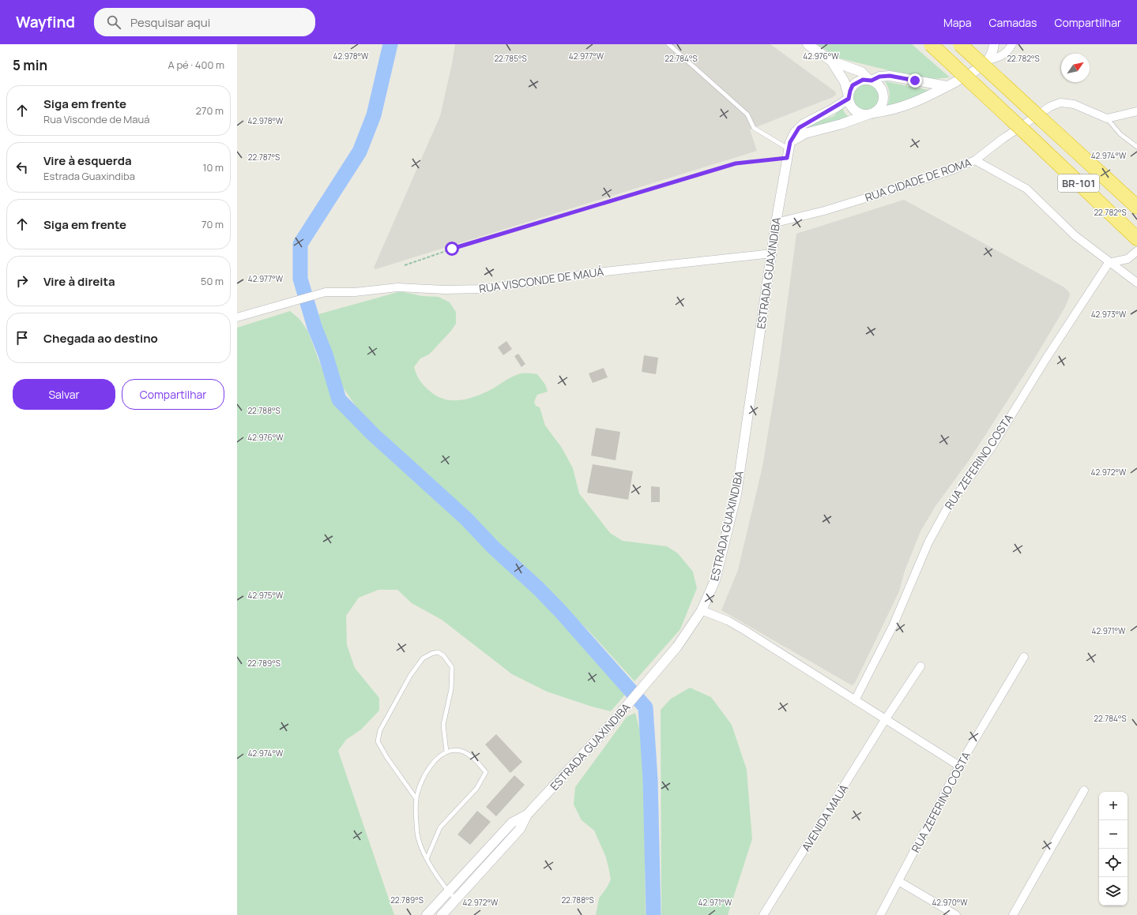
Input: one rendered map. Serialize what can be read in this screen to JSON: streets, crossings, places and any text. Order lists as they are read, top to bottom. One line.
{"streets":{"highway":["BR-101"],"street":["RUA CIDADE DE ROMA","ESTRADA GUAXINDIBA","RUA VISCONDE DE MAUÁ","RUA ZEFERINO COSTA","AVENIDA MAUÁ"]},"crossings":[["RUA CIDADE DE ROMA","ESTRADA GUAXINDIBA"],["ESTRADA GUAXINDIBA","RUA VISCONDE DE MAUÁ"]],"north":"top right","page":{"header":"Wayfind","search":"Pesquisar aqui","nav":["Mapa","Camadas","Compartilhar"],"heading":["5 min","A pé · 400 m"],"list":[["Siga em frente","Rua Visconde de Mauá","270 m"],["Vire à esquerda","Estrada Guaxindiba","10 m"],["Siga em frente","70 m"],["Vire à direita","50 m"],"Chegada ao destino"],"buttons":["Salvar","Compartilhar"],"map_buttons":["+","−"]},"coordinates":["42.978°W","42.977°W","42.976°W","22.785°S","22.784°S","22.782°S","42.974°W","22.787°S","42.973°W","22.788°S","42.972°W","42.975°W","42.971°W","22.789°S","42.970°W"]}
